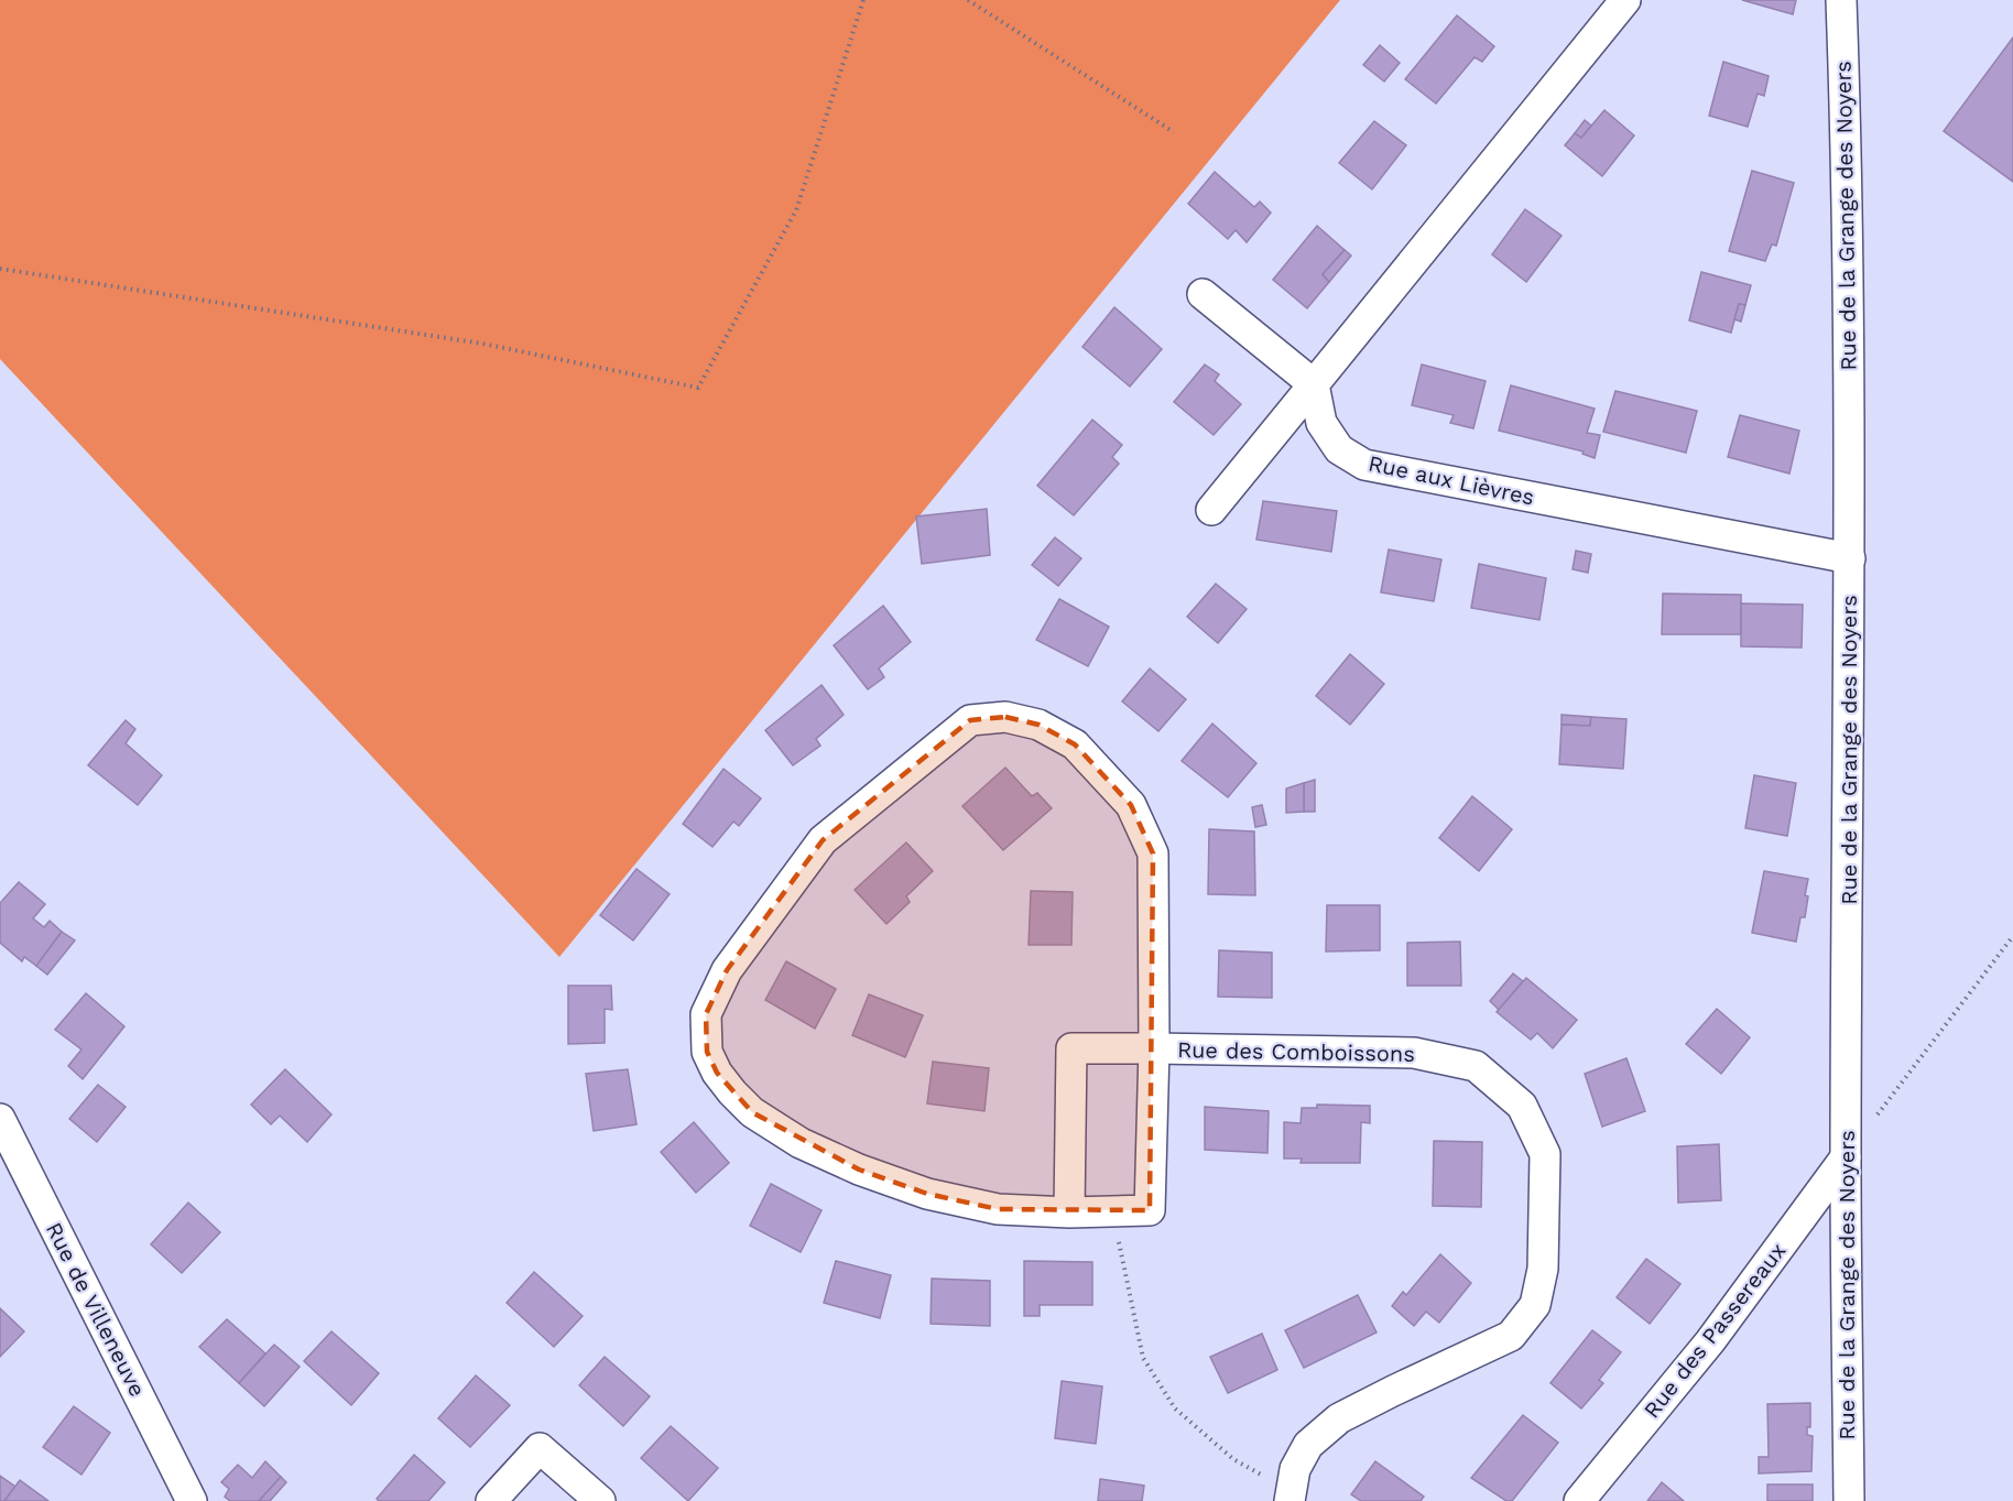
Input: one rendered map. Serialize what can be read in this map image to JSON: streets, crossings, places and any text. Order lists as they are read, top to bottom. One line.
{"streets":{"street":["Rue de la Grange des Noyers","Rue aux Lièvres","Rue des Comboissons","Rue de Villeneuve","Rue des Passereaux"]},"crossings":[["Rue de la Grange des Noyers","Rue aux Lièvres"],["Rue de la Grange des Noyers","Rue des Passereaux"]]}
